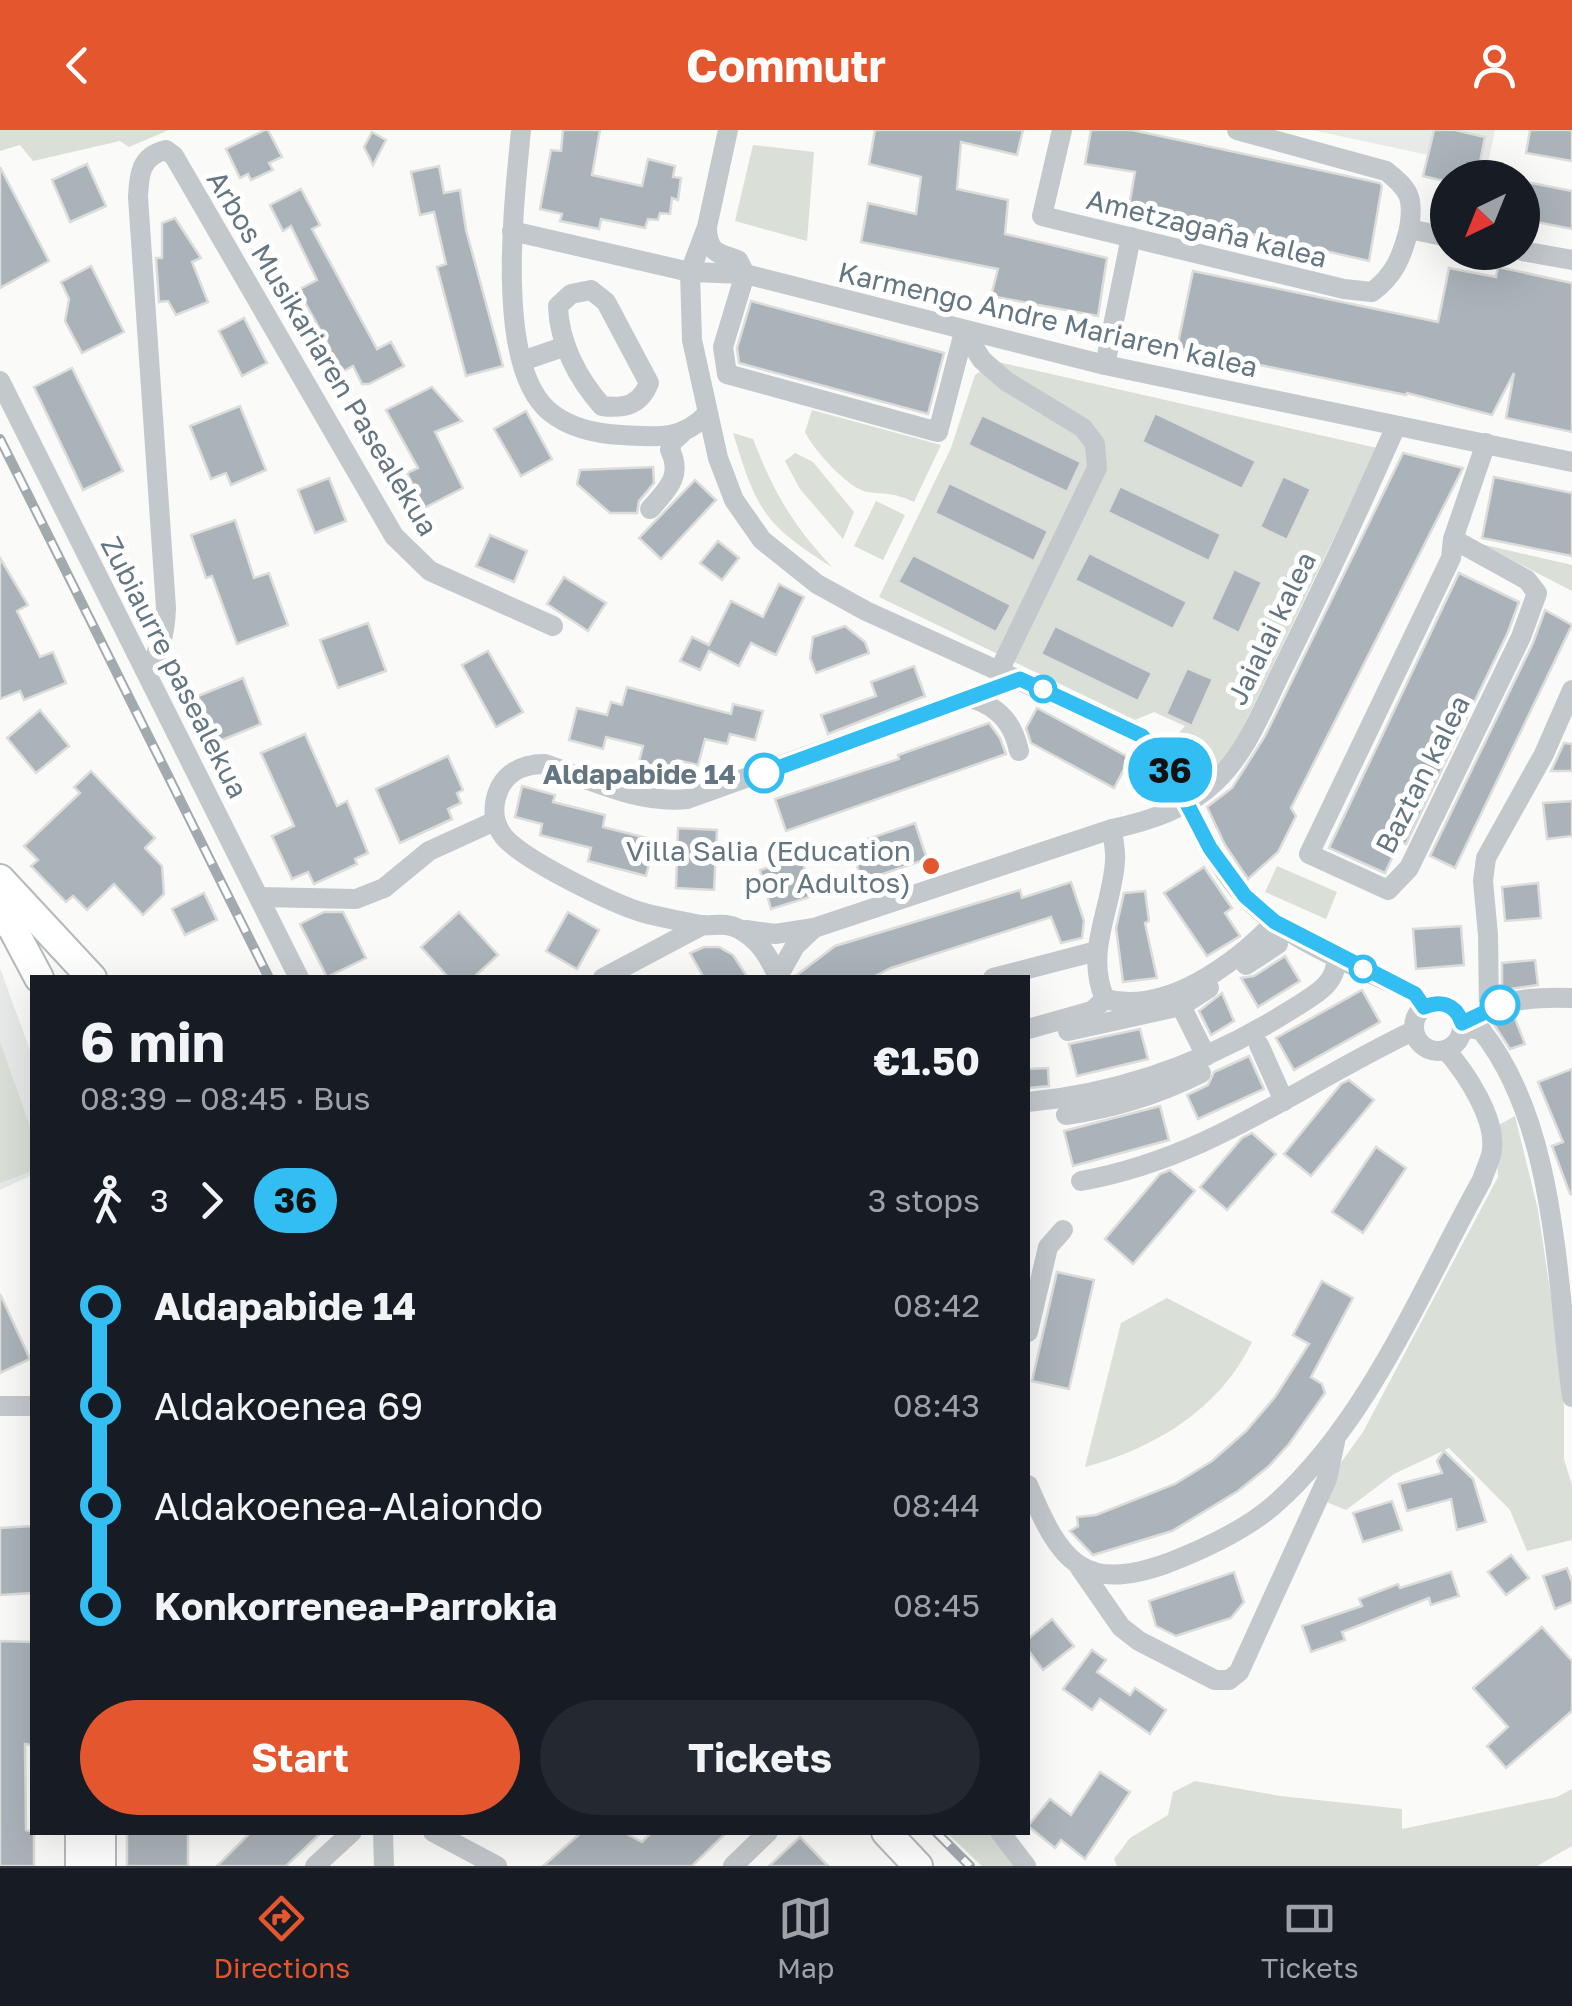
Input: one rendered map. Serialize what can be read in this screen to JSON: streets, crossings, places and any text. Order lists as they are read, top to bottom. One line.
{"streets":{"street":["Ametzagaña kalea","Karmengo Andre Mariaren kalea","Arbos Musikariaren Pasealekua","Jaialai kalea","Zubiaurre pasealekua","Baztan kalea"]},"crossings":[["Karmengo Andre Mariaren kalea","Jaialai kalea"],["Karmengo Andre Mariaren kalea","Baztan kalea"],["Arbos Musikariaren Pasealekua","Zubiaurre pasealekua"]],"places":["Aldapabide 14","Villa Salia (Education por Adultos)"],"lines":["bus line 36"],"north":"bottom left","page":{"header":"Commutr","on_map":"36","heading":["6 min","08:39 – 08:45 · Bus","€1.50"],"legs":["3","36","3 stops"],"list":[{"name":"Aldapabide 14","value":"08:42"},{"name":"Aldakoenea 69","value":"08:43"},{"name":"Aldakoenea-Alaiondo","value":"08:44"},{"name":"Konkorrenea-Parrokia","value":"08:45"}],"buttons":["Start","Tickets"],"tabs":["Directions","Map","Tickets"]}}
